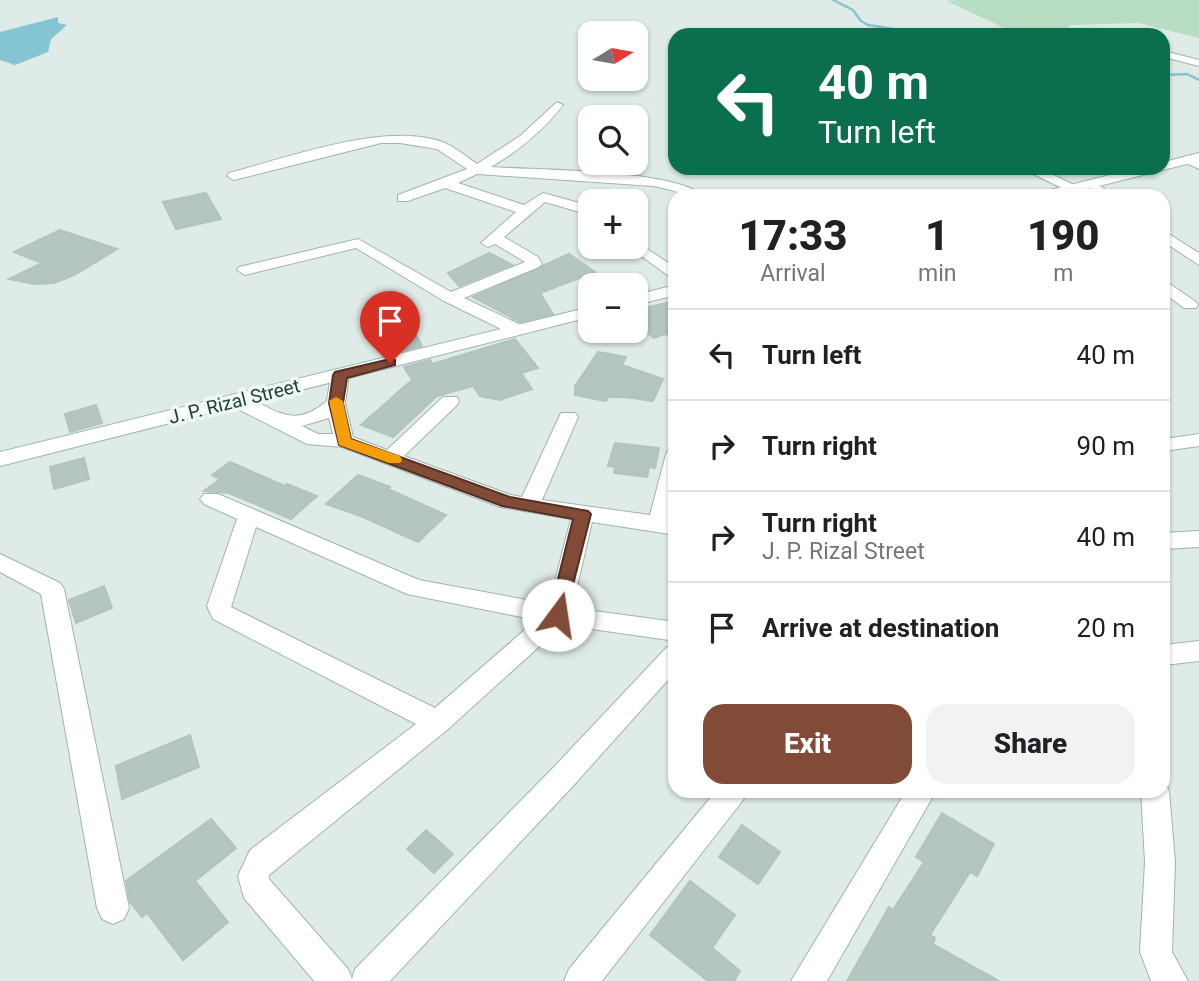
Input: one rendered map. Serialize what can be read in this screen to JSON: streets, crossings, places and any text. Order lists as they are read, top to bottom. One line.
{"streets":{"street":["J. P. Rizal Street"]},"north":"right","page":{"map_buttons":["+","−"],"turn":["40 m","Turn left"],"eta":["17:33","Arrival","1","min","190","m"],"list":[{"name":"Turn left","value":"40 m"},{"name":"Turn right","value":"90 m"},{"name":"Turn right","note":"J. P. Rizal Street","value":"40 m"},{"name":"Arrive at destination","value":"20 m"}],"buttons":["Exit","Share"]}}
